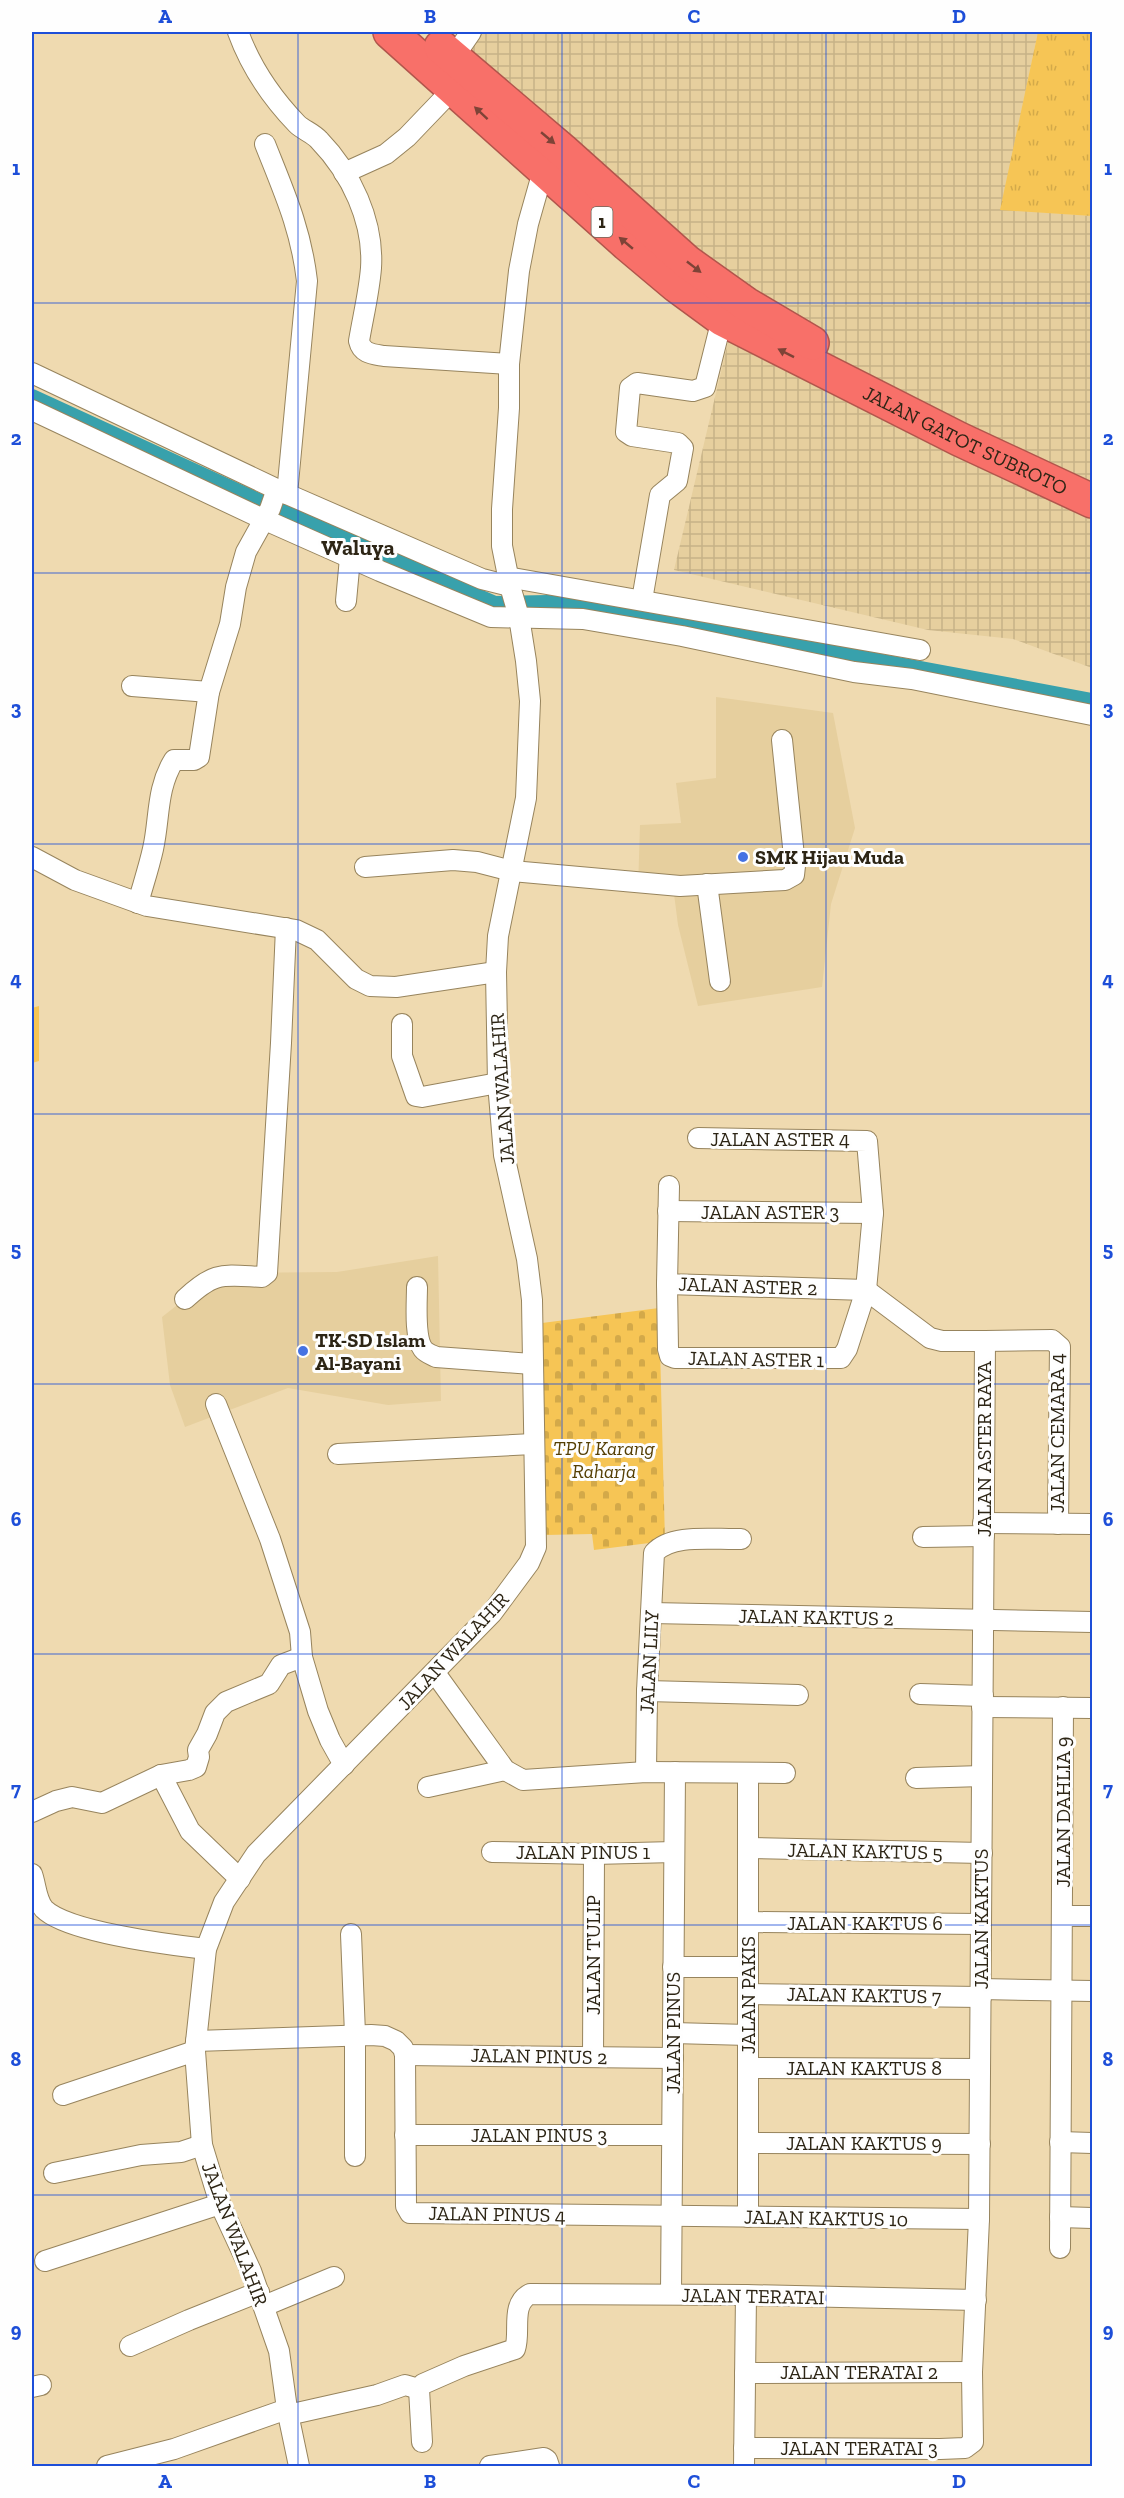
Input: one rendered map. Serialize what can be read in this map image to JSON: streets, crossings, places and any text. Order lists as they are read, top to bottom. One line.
{"streets":{"highway":["1","JALAN GATOT SUBROTO"],"street":["JALAN WALAHIR","JALAN ASTER 4","JALAN ASTER 3","JALAN ASTER 2","JALAN ASTER 1","JALAN CEMARA 4","JALAN ASTER RAYA","JALAN KAKTUS 2","JALAN LILY","JALAN DAHLIA 9","JALAN KAKTUS 5","JALAN PINUS 1","JALAN KAKTUS","JALAN KAKTUS 6","JALAN TULIP","JALAN PAKIS","JALAN KAKTUS 7","JALAN PINUS","JALAN PINUS 2","JALAN KAKTUS 8","JALAN PINUS 3","JALAN KAKTUS 9","JALAN PINUS 4","JALAN KAKTUS 10","JALAN TERATAI","JALAN TERATAI 2","JALAN TERATAI 3"]},"crossings":[["1","JALAN GATOT SUBROTO"],["1","JALAN WALAHIR"],["JALAN ASTER 4","JALAN ASTER 3"],["JALAN ASTER 3","JALAN ASTER 2"],["JALAN ASTER 2","JALAN ASTER 1"],["JALAN ASTER 2","JALAN ASTER RAYA"],["JALAN ASTER 1","JALAN ASTER RAYA"],["JALAN CEMARA 4","JALAN ASTER RAYA"],["JALAN ASTER RAYA","JALAN KAKTUS 2"],["JALAN ASTER RAYA","JALAN KAKTUS"],["JALAN KAKTUS 2","JALAN LILY"],["JALAN KAKTUS 2","JALAN KAKTUS"],["JALAN DAHLIA 9","JALAN KAKTUS 7"],["JALAN KAKTUS 5","JALAN KAKTUS"],["JALAN KAKTUS 5","JALAN PAKIS"],["JALAN PINUS 1","JALAN TULIP"],["JALAN PINUS 1","JALAN PINUS"],["JALAN KAKTUS","JALAN KAKTUS 6"],["JALAN KAKTUS","JALAN KAKTUS 7"],["JALAN KAKTUS","JALAN KAKTUS 8"],["JALAN KAKTUS","JALAN KAKTUS 9"],["JALAN KAKTUS","JALAN KAKTUS 10"],["JALAN KAKTUS","JALAN TERATAI"],["JALAN KAKTUS","JALAN TERATAI 2"],["JALAN KAKTUS","JALAN TERATAI 3"],["JALAN KAKTUS 6","JALAN PAKIS"],["JALAN TULIP","JALAN PINUS 2"],["JALAN PAKIS","JALAN KAKTUS 7"],["JALAN PAKIS","JALAN KAKTUS 8"],["JALAN PAKIS","JALAN KAKTUS 9"],["JALAN PAKIS","JALAN KAKTUS 10"],["JALAN PINUS","JALAN PINUS 2"],["JALAN PINUS","JALAN PINUS 3"],["JALAN PINUS","JALAN PINUS 4"],["JALAN PINUS","JALAN KAKTUS 10"],["JALAN PINUS","JALAN TERATAI"],["JALAN PINUS 2","JALAN PINUS 4"],["JALAN PINUS 3","JALAN PINUS 4"],["JALAN PINUS 4","JALAN KAKTUS 10"]],"districts":["Waluya"],"parks":["TPU Karang Raharja"],"places":["SMK Hijau Muda","TK-SD Islam Al-Bayani"],"grid":{"columns":["A","B","C","D"],"rows":["1","2","3","4","5","6","7","8","9"]}}
